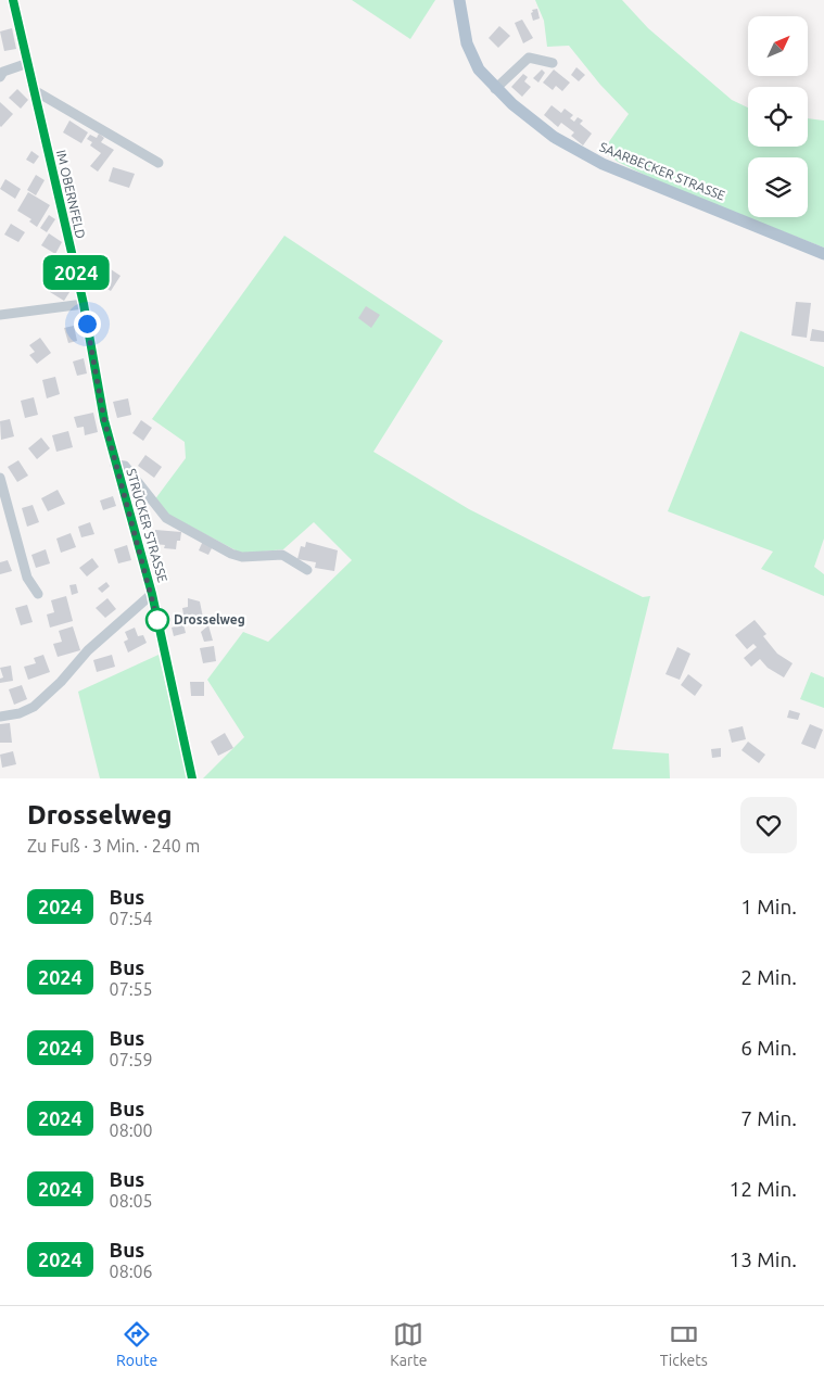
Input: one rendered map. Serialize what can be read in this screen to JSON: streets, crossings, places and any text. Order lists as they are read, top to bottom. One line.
{"streets":{"main road":["SAARBECKER STRASSE"],"street":["IM OBERNFELD","STRÜCKER STRASSE"]},"crossings":[["IM OBERNFELD","STRÜCKER STRASSE"]],"places":["Drosselweg"],"lines":["bus line 2024"],"north":"top right","page":{"on_map":"2024","heading":["Drosselweg","Zu Fuß · 3 Min. · 240 m"],"list":[{"mark":"2024","name":"Bus","note":"07:54","value":"1 Min."},{"mark":"2024","name":"Bus","note":"07:55","value":"2 Min."},{"mark":"2024","name":"Bus","note":"07:59","value":"6 Min."},{"mark":"2024","name":"Bus","note":"08:00","value":"7 Min."},{"mark":"2024","name":"Bus","note":"08:05","value":"12 Min."},{"mark":"2024","name":"Bus","note":"08:06","value":"13 Min."}],"tabs":["Route","Karte","Tickets"]}}
